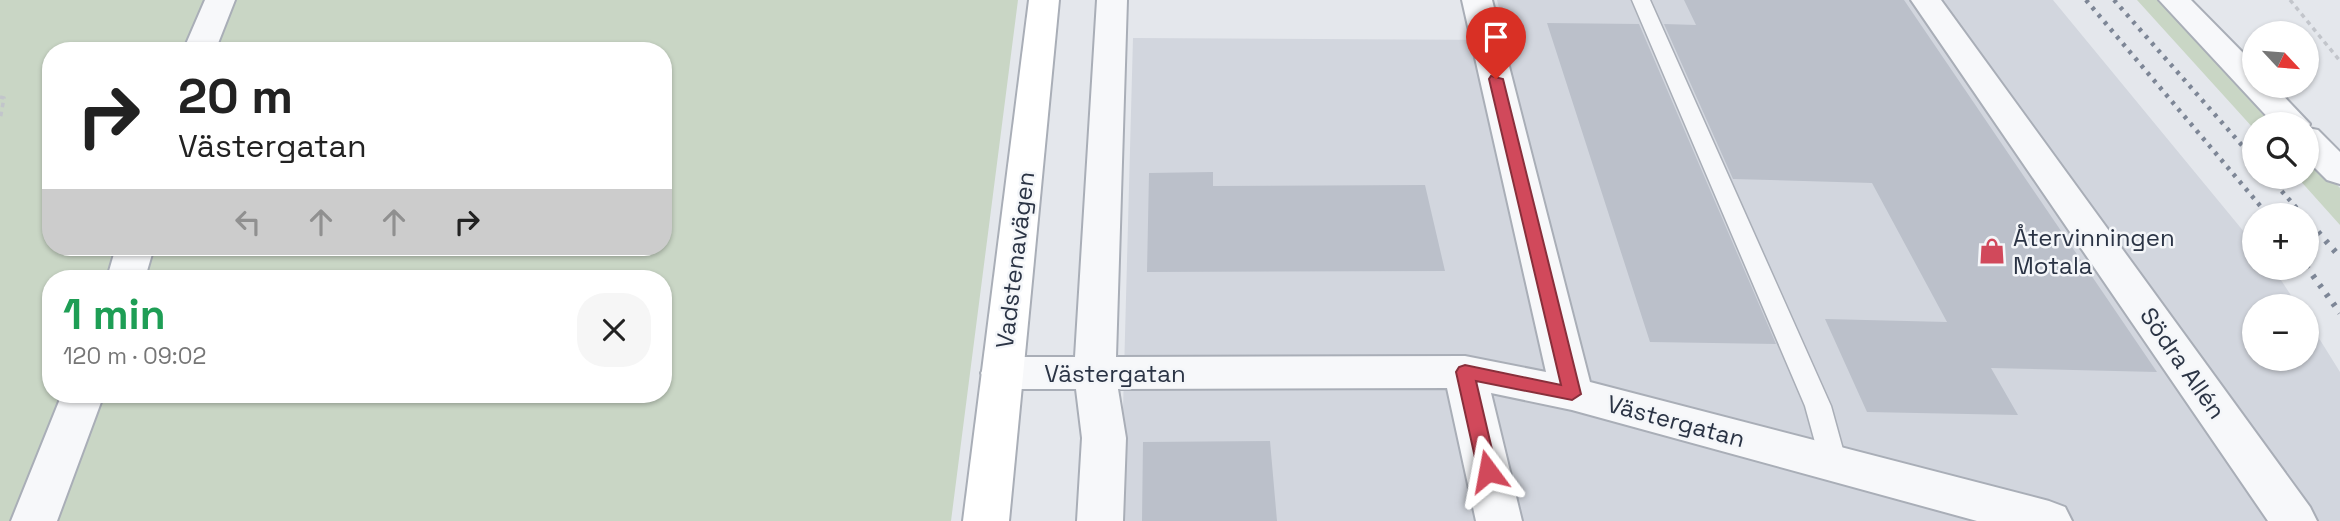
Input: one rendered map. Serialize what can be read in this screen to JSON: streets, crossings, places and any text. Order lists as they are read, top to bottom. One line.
{"streets":{"main road":["Vadstenavägen"],"street":["Södra Allén","Västergatan"]},"crossings":[["Vadstenavägen","Västergatan"]],"places":{"shop":["Återvinningen Motala"]},"north":"bottom right","page":{"map_buttons":["+","−"],"turn":["20 m","Västergatan"],"heading":["1 min","120 m · 09:02"]}}
